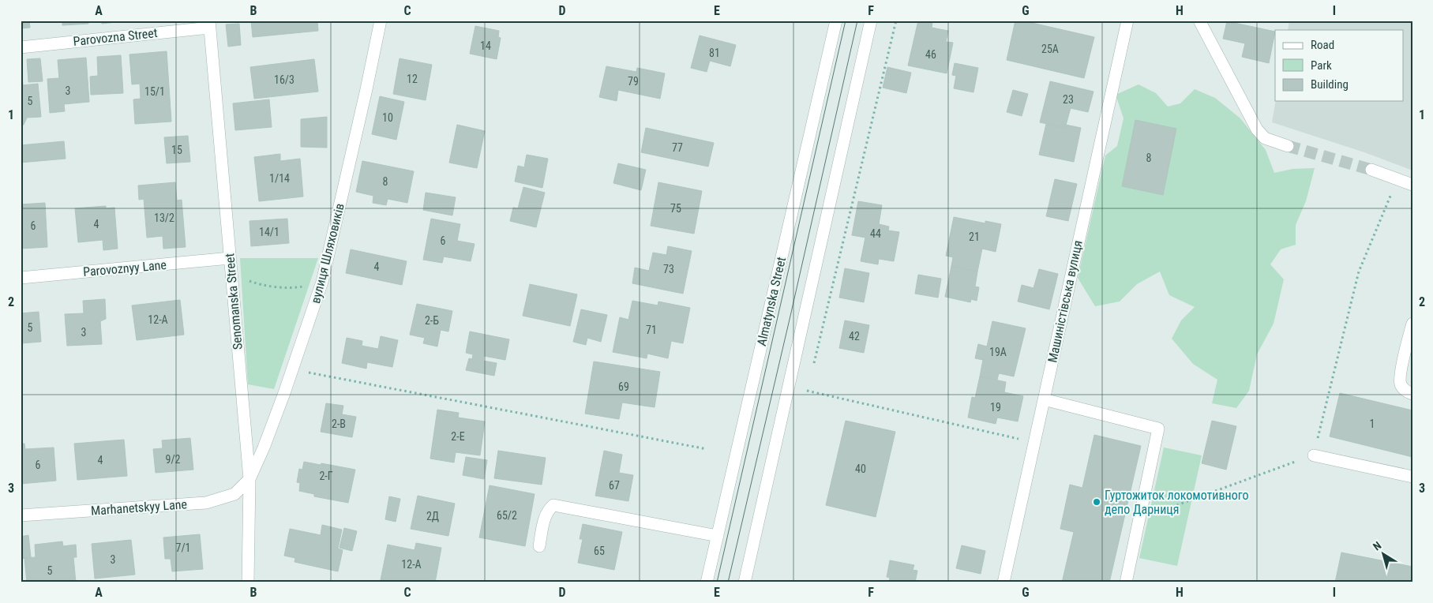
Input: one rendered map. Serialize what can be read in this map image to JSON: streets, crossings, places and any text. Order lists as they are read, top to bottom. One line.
{"streets":{"street":["Parovozna Street","вулиця Шляховиків","Parovoznyy Lane","Senomanska Street","Almatynska Street","Машиністівська вулиця","Marhanetskyy Lane"]},"crossings":[["Parovozna Street","Senomanska Street"],["вулиця Шляховиків","Senomanska Street"],["вулиця Шляховиків","Marhanetskyy Lane"],["Parovoznyy Lane","Senomanska Street"],["Senomanska Street","Marhanetskyy Lane"]],"places":["Гуртожиток локомотивного депо Дарниця"],"house_numbers":["14","25А","81","46","12","16/3","79","3","15/1","23","5","10","77","15","8","1/14","8","75","13/2","4","6","14/1","44","21","6","4","73","12-А","2-Б","5","71","3","42","19А","69","19","2-В","1","2-Е","9/2","4","6","40","2-Г","67","65/2","2Д","7/1","65","3","12-А","5"],"legend":["Road","Park","Building"],"north":"top left","grid":{"columns":["A","B","C","D","E","F","G","H","I"],"rows":["1","2","3"]}}
